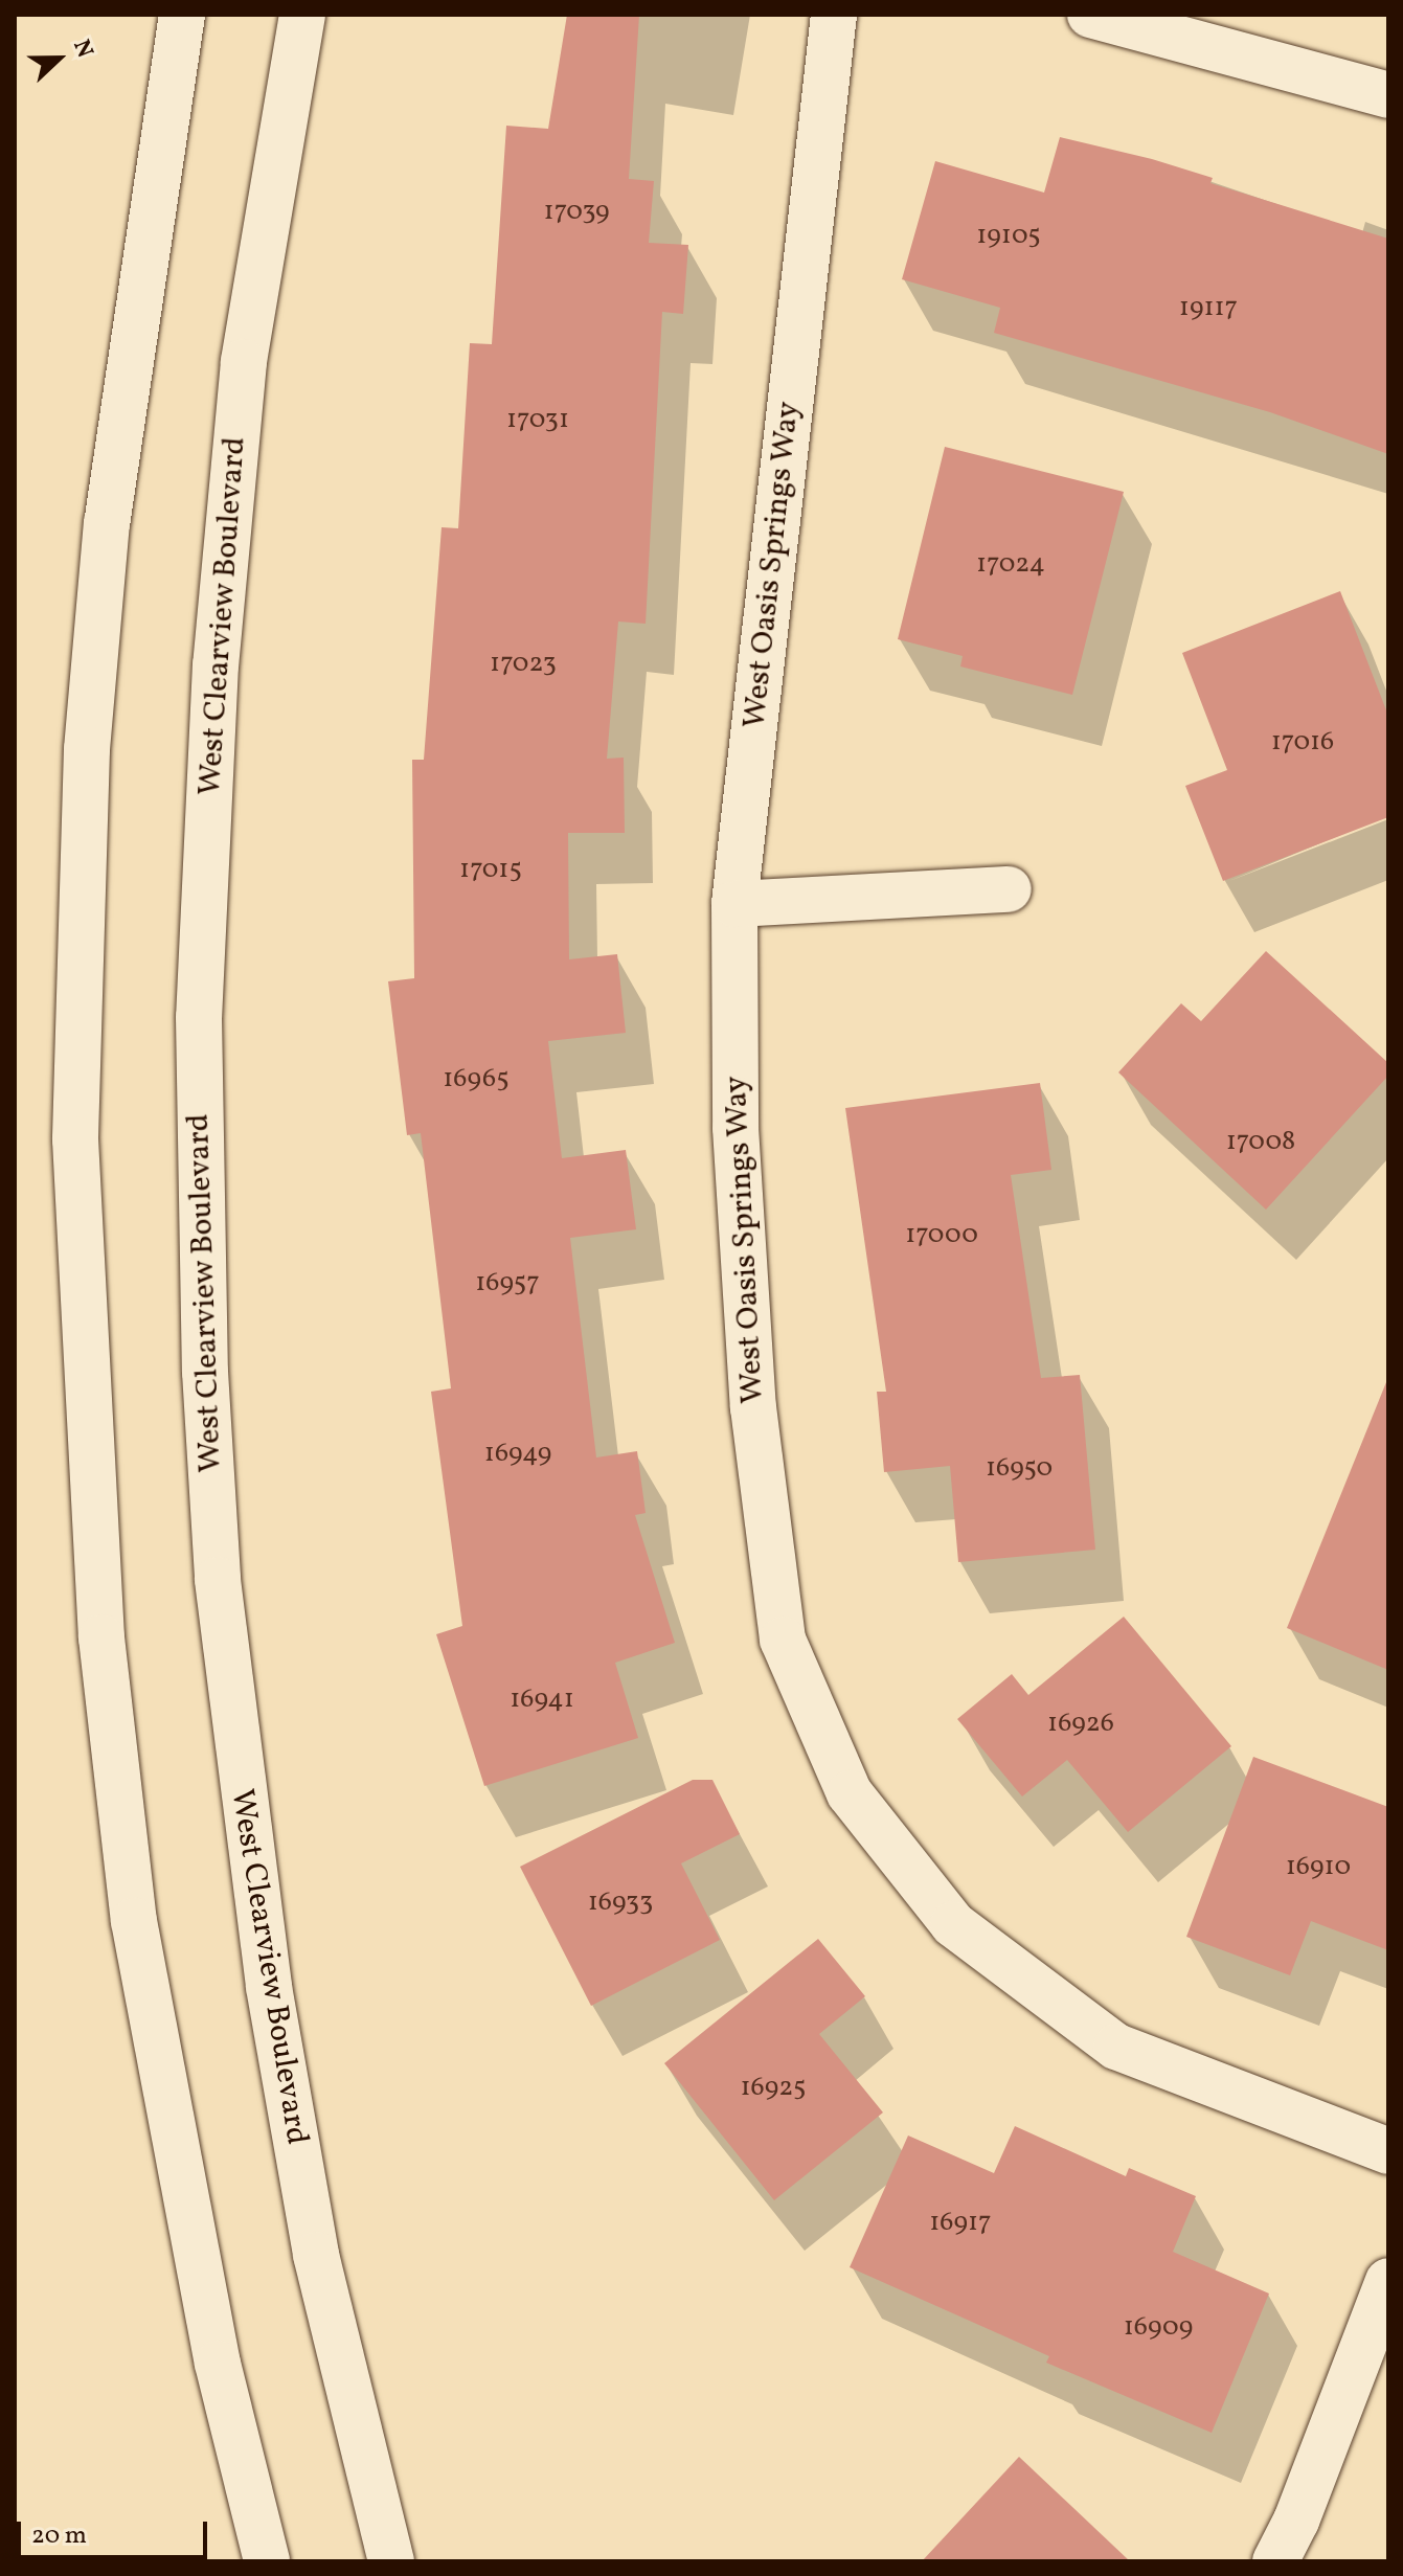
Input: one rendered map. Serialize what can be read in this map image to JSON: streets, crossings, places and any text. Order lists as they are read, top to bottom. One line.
{"streets":{"street":["West Oasis Springs Way","West Clearview Boulevard"]},"house_numbers":["17039","19105","19117","17031","17024","17023","17016","17015","16965","17008","17000","16957","16949","16950","16941","16926","16910","16933","16925","16917","16909"],"scale_bar":"20 m","north":"right"}
